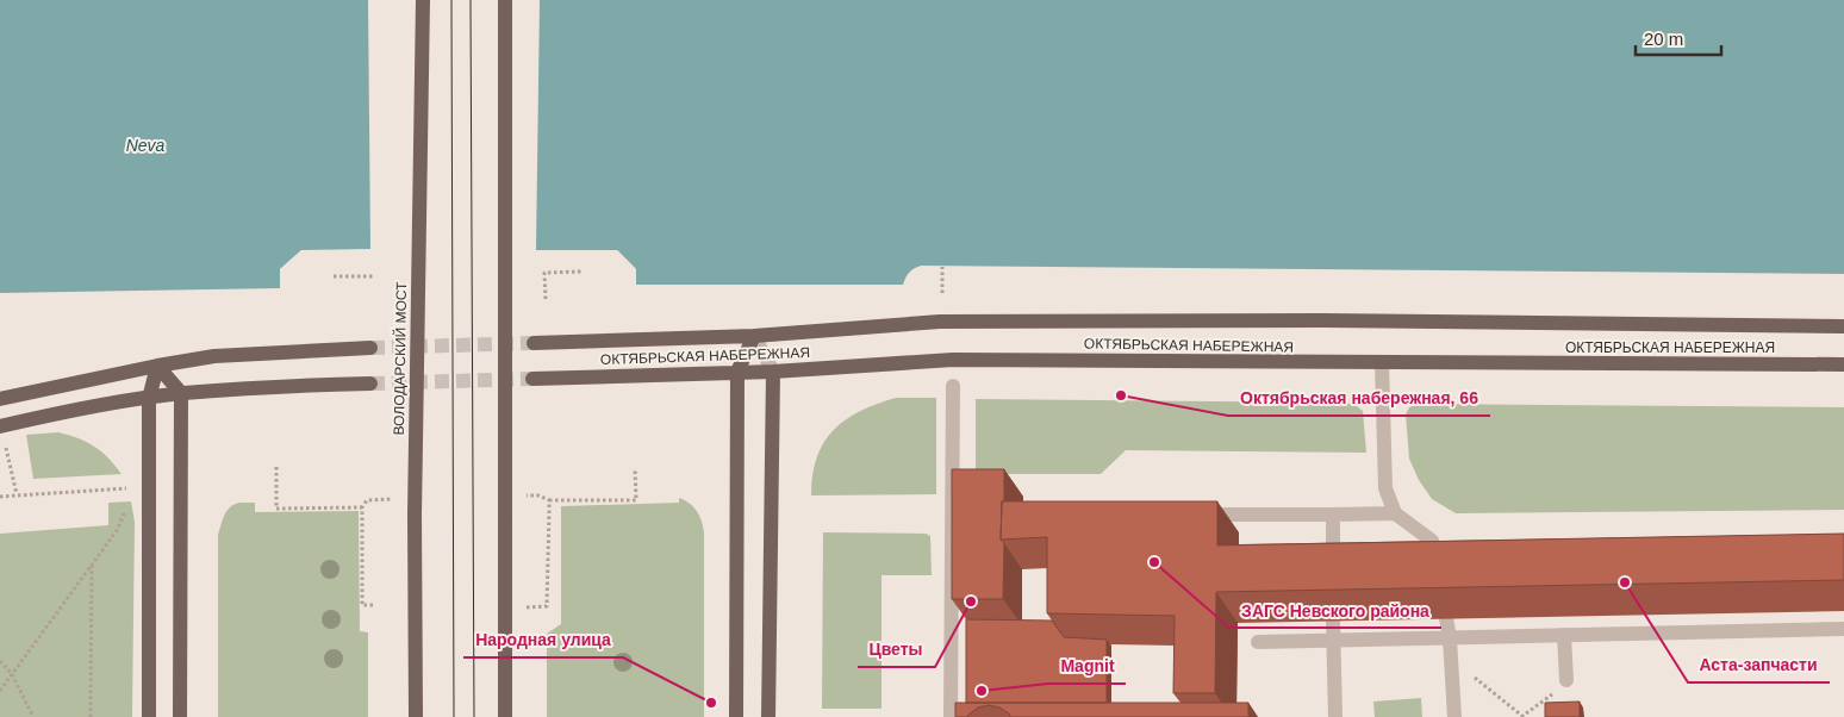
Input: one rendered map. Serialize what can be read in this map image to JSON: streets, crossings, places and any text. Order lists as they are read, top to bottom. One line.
{"streets":{"main road":["ОКТЯБРЬСКАЯ НАБЕРЕЖНАЯ","ВОЛОДАРСКИЙ МОСТ"]},"water":["Neva"],"places":["Октябрьская набережная, 66","ЗАГС Невского района","Аста-запчасти","Цветы","Magnit","Народная улица"],"scale_bar":"20 m"}
